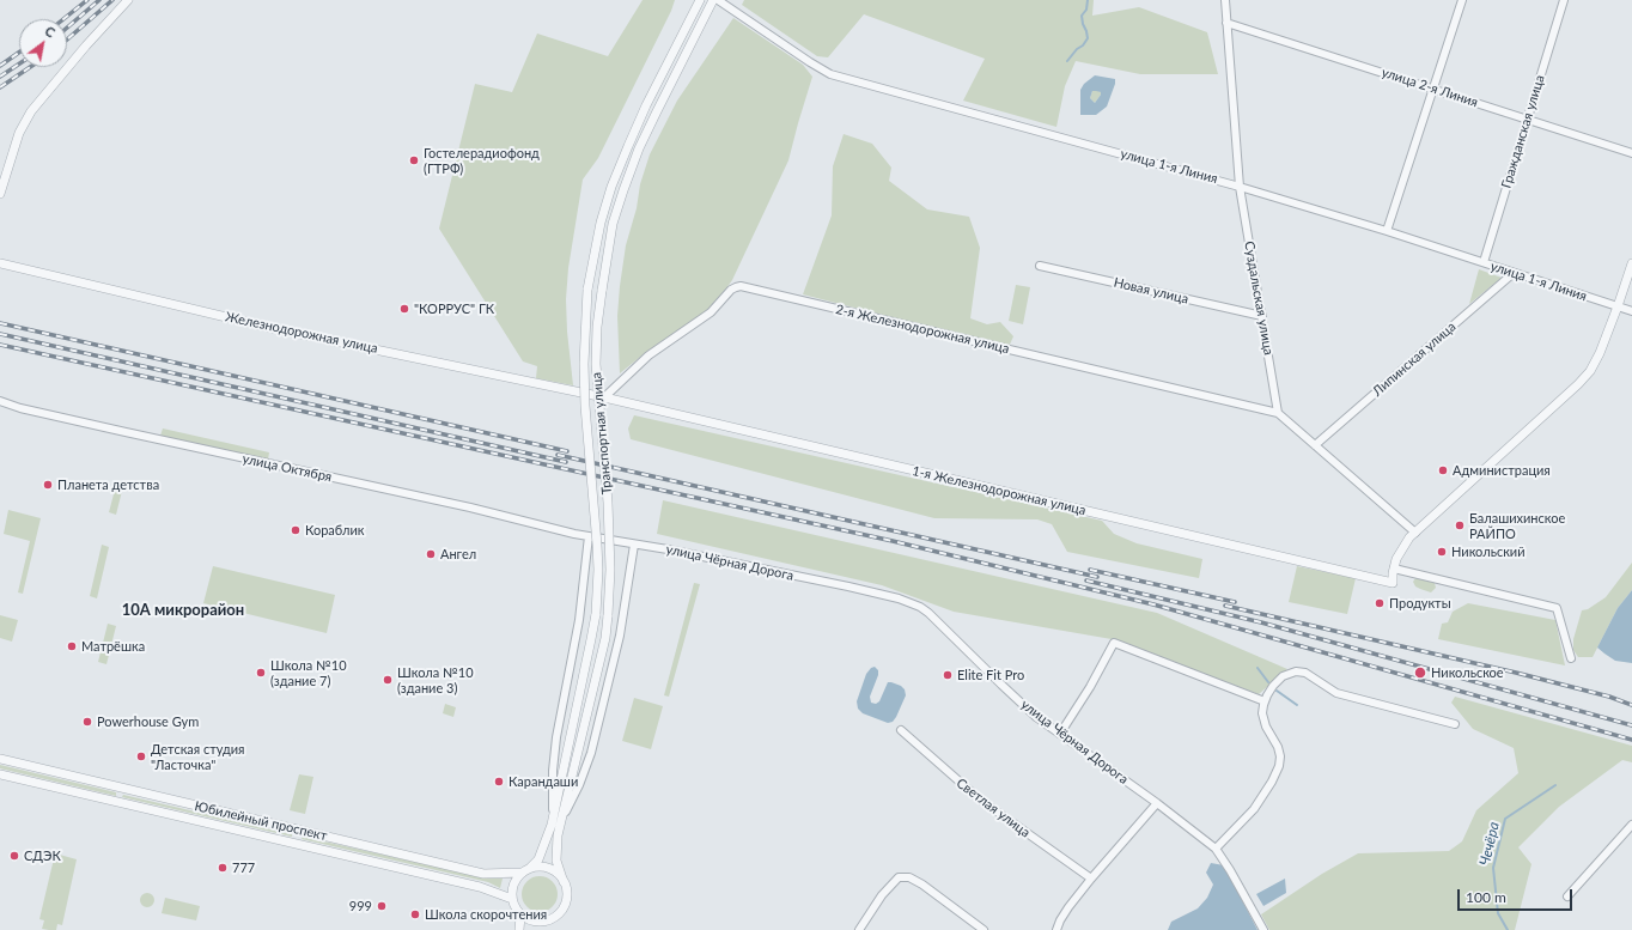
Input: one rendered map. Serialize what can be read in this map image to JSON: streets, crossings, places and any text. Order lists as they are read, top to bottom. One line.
{"streets":{"street":["улица 2-я Линия","Гражданская улица","улица 1-я Линия","Новая улица","Суздальская улица","2-я Железнодорожная улица","Железнодорожная улица","Липинская улица","Транспортная улица","улица Октября","1-я Железнодорожная улица","улица Чёрная Дорога","Светлая улица","Юбилейный проспект"]},"crossings":[["улица 2-я Линия","Гражданская улица"],["улица 2-я Линия","Суздальская улица"],["Гражданская улица","улица 1-я Линия"],["улица 1-я Линия","Суздальская улица"],["улица 1-я Линия","Липинская улица"],["Новая улица","Суздальская улица"],["Суздальская улица","2-я Железнодорожная улица"],["2-я Железнодорожная улица","Железнодорожная улица"],["2-я Железнодорожная улица","1-я Железнодорожная улица"],["Железнодорожная улица","1-я Железнодорожная улица"],["Транспортная улица","Юбилейный проспект"],["улица Октября","улица Чёрная Дорога"]],"districts":["10А микрорайон"],"water":["Чечёра"],"places":["Гостелерадиофонд (ГТРФ)","\"КОРРУС\" ГК","Администрация","Планета детства","Балашихинское РАЙПО","Кораблик","Никольский","Ангел","Продукты","Матрёшка","Школа №10 (здание 7)","Никольское","Elite Fit Pro","Школа №10 (здание 3)","Powerhouse Gym","Детская студия \"Ласточка\"","Карандаши","СДЭК","777","999","Школа скорочтения"],"scale_bar":"100 m","north":"top right"}
